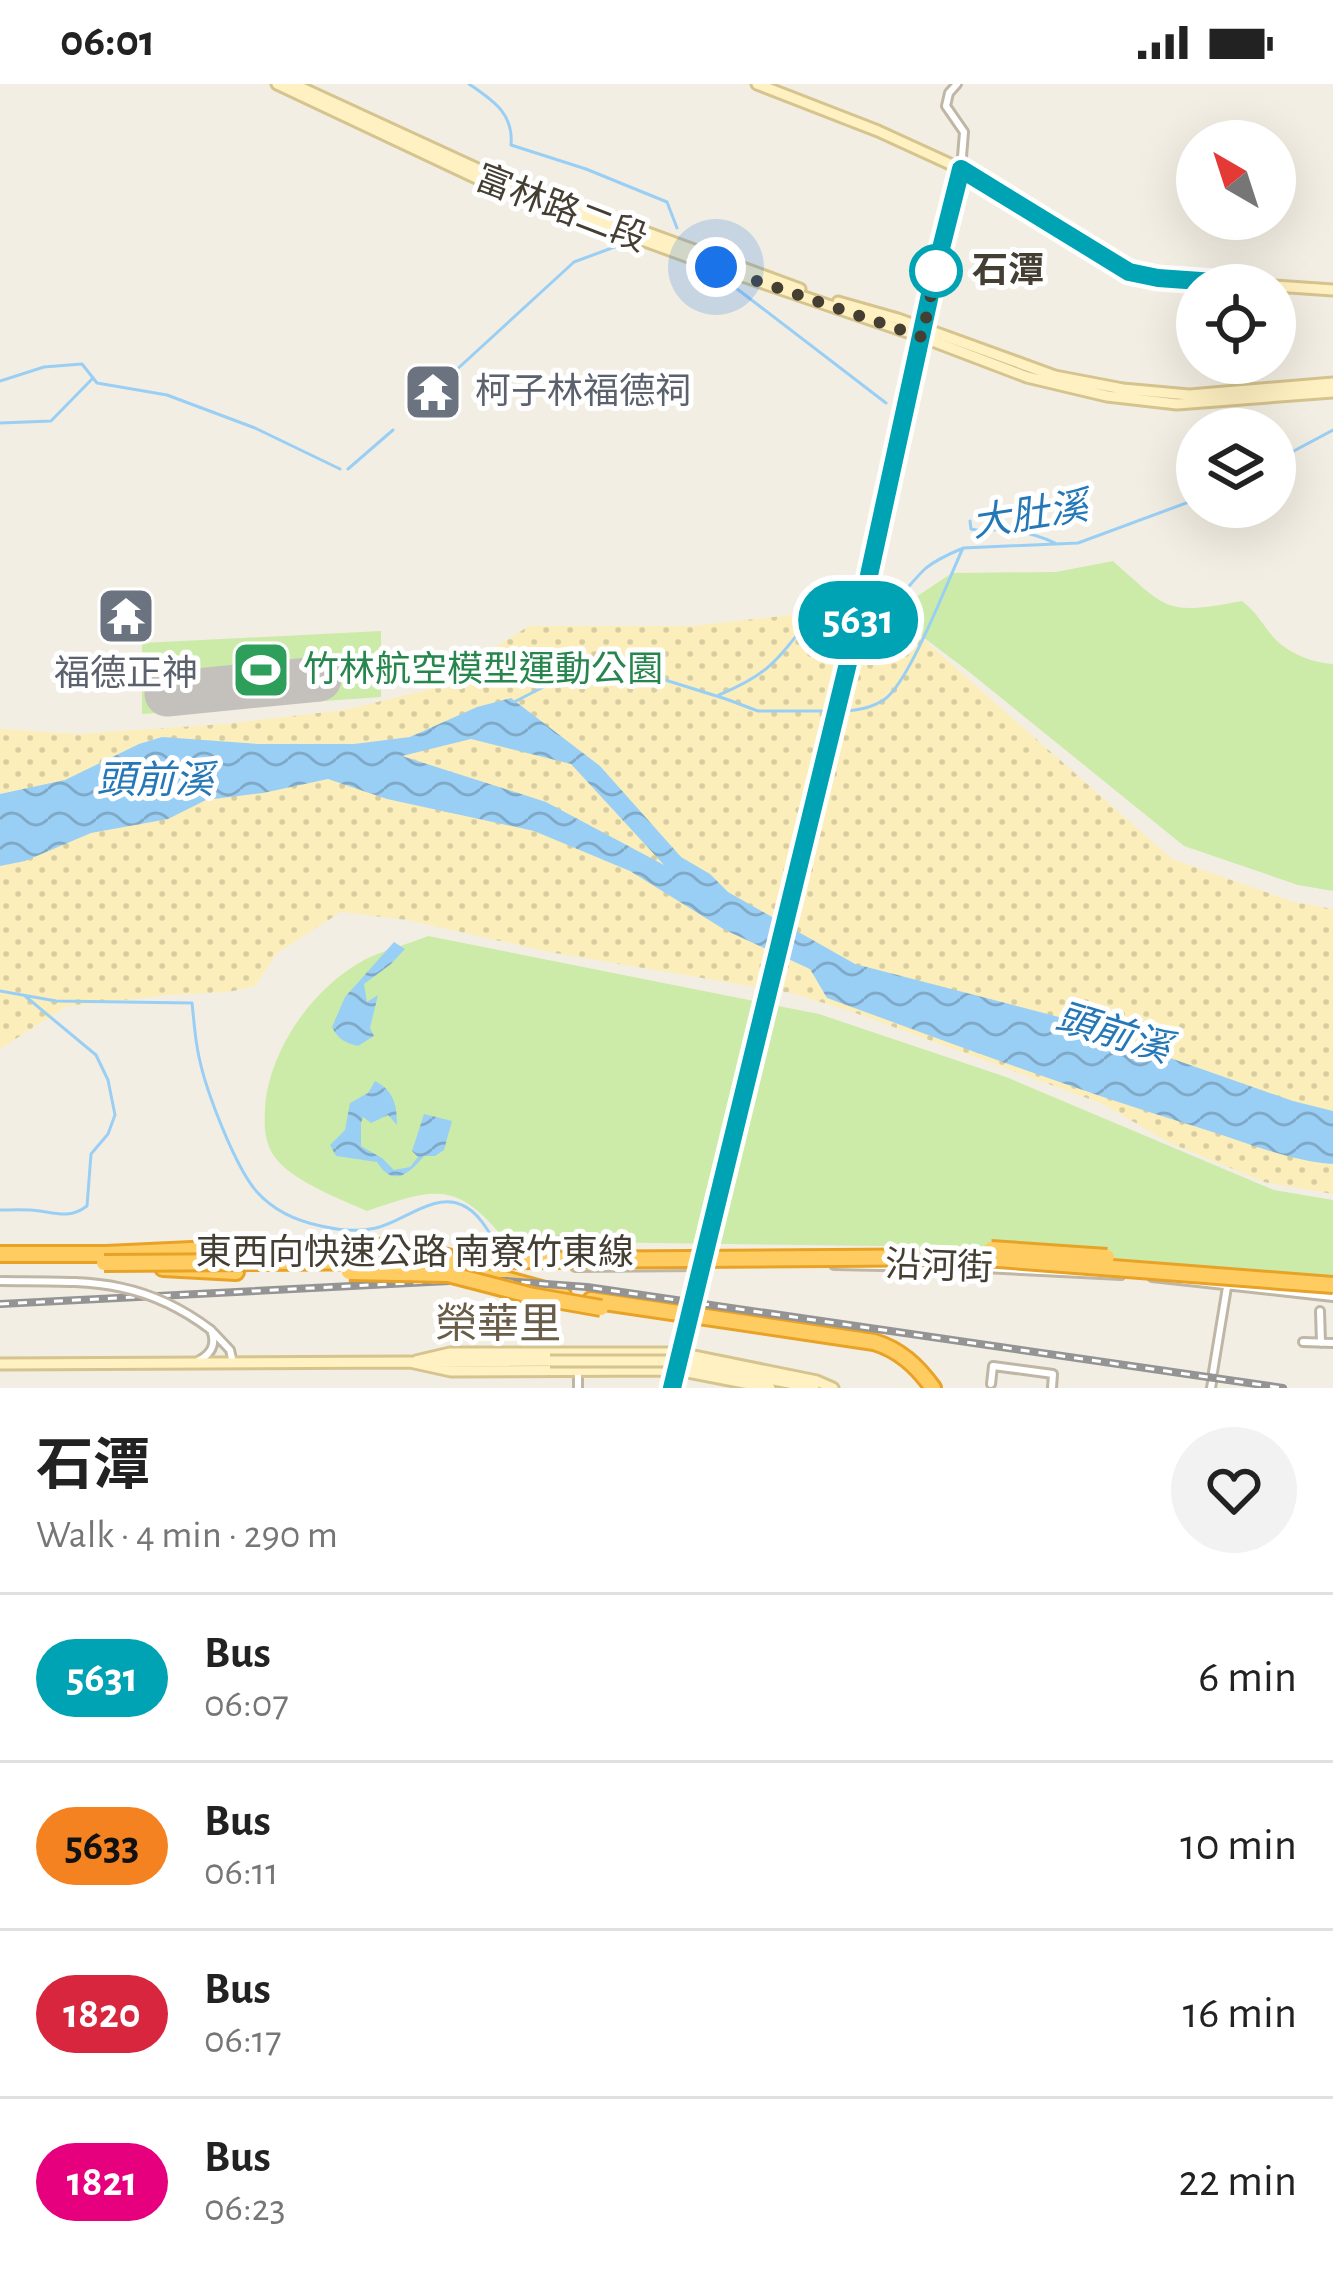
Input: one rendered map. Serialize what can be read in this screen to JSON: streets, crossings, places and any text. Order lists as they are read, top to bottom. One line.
{"streets":{"highway":["東西向快速公路 南寮竹東線"],"main road":["富林路二段"],"street":["沿河街"]},"districts":["榮華里"],"water":["大肚溪","頭前溪"],"places":{"other":["石潭"],"temple":["柯子林福德祠","福德正神"],"sports":["竹林航空模型運動公園"]},"lines":["bus line 5631"],"north":"top left","page":{"status":"06:01","on_map":"5631","heading":["石潭","Walk · 4 min · 290 m"],"list":[{"mark":"5631","name":"Bus","note":"06:07","value":"6 min"},{"mark":"5633","name":"Bus","note":"06:11","value":"10 min"},{"mark":"1820","name":"Bus","note":"06:17","value":"16 min"},{"mark":"1821","name":"Bus","note":"06:23","value":"22 min"}]}}
